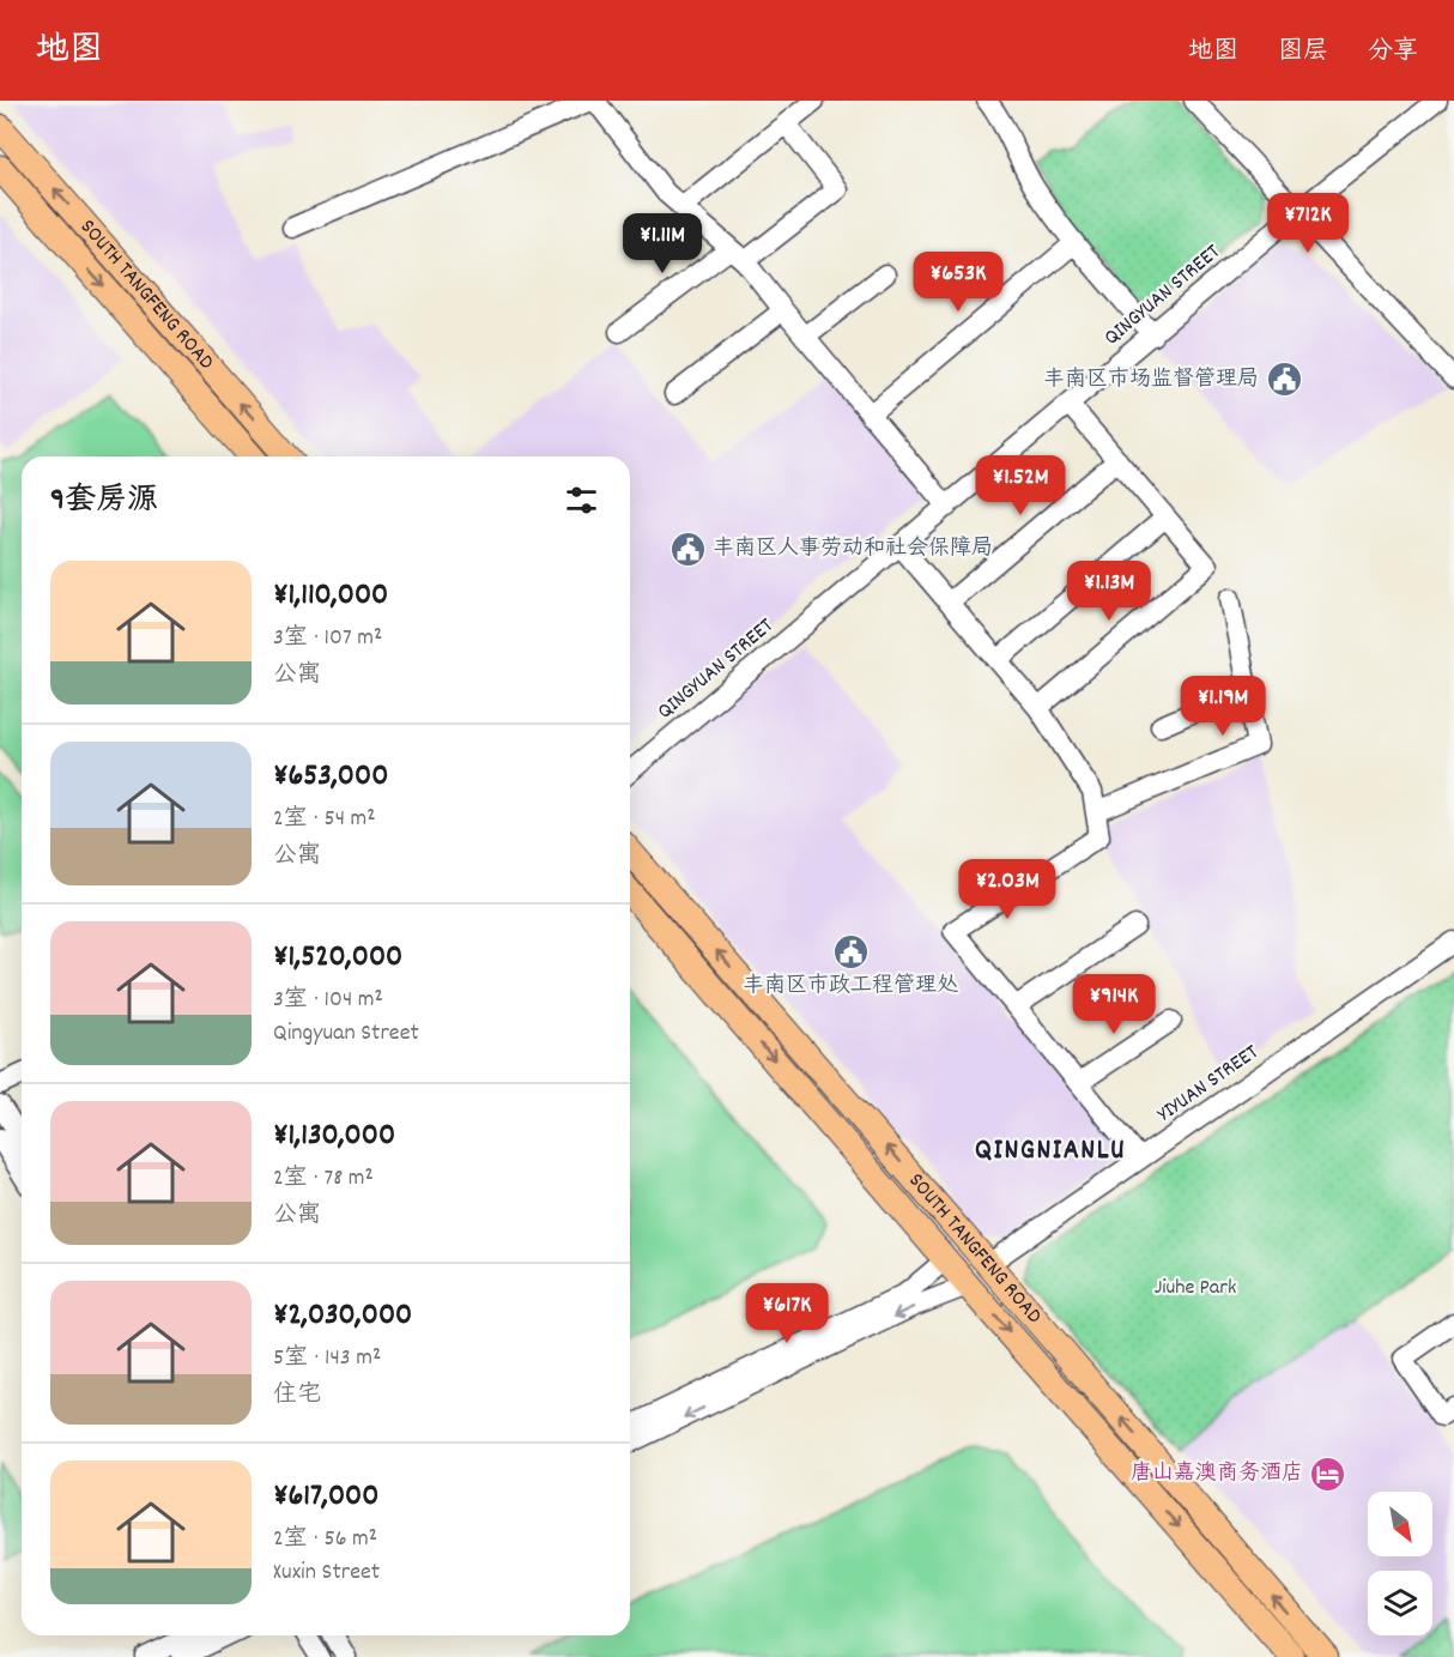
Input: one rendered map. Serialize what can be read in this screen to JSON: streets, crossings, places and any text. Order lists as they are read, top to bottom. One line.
{"streets":{"main road":["SOUTH TANGFENG ROAD"],"street":["QINGYUAN STREET","YIYUAN STREET"]},"crossings":[["SOUTH TANGFENG ROAD","YIYUAN STREET"]],"districts":["QINGNIANLU"],"parks":["Jiuhe Park"],"places":{"public building":["丰南区市场监督管理局","丰南区人事劳动和社会保障局","丰南区市政工程管理处"],"hotel":["唐山嘉澳商务酒店"]},"north":"bottom right","page":{"header":"地图","nav":["地图","图层","分享"],"price":["¥712K","¥1.11M","¥653K","¥1.52M","¥1.13M","¥1.19M","¥2.03M","¥914K","¥617K"],"heading":"9套房源","list":[{"name":"¥1,110,000","note":"3室 · 107 m² · 公寓"},{"name":"¥653,000","note":"2室 · 54 m² · 公寓"},{"name":"¥1,520,000","note":"3室 · 104 m² · Qingyuan Street"},{"name":"¥1,130,000","note":"2室 · 78 m² · 公寓"},{"name":"¥2,030,000","note":"5室 · 143 m² · 住宅"},{"name":"¥617,000","note":"2室 · 56 m² · Xuxin Street"}]}}
